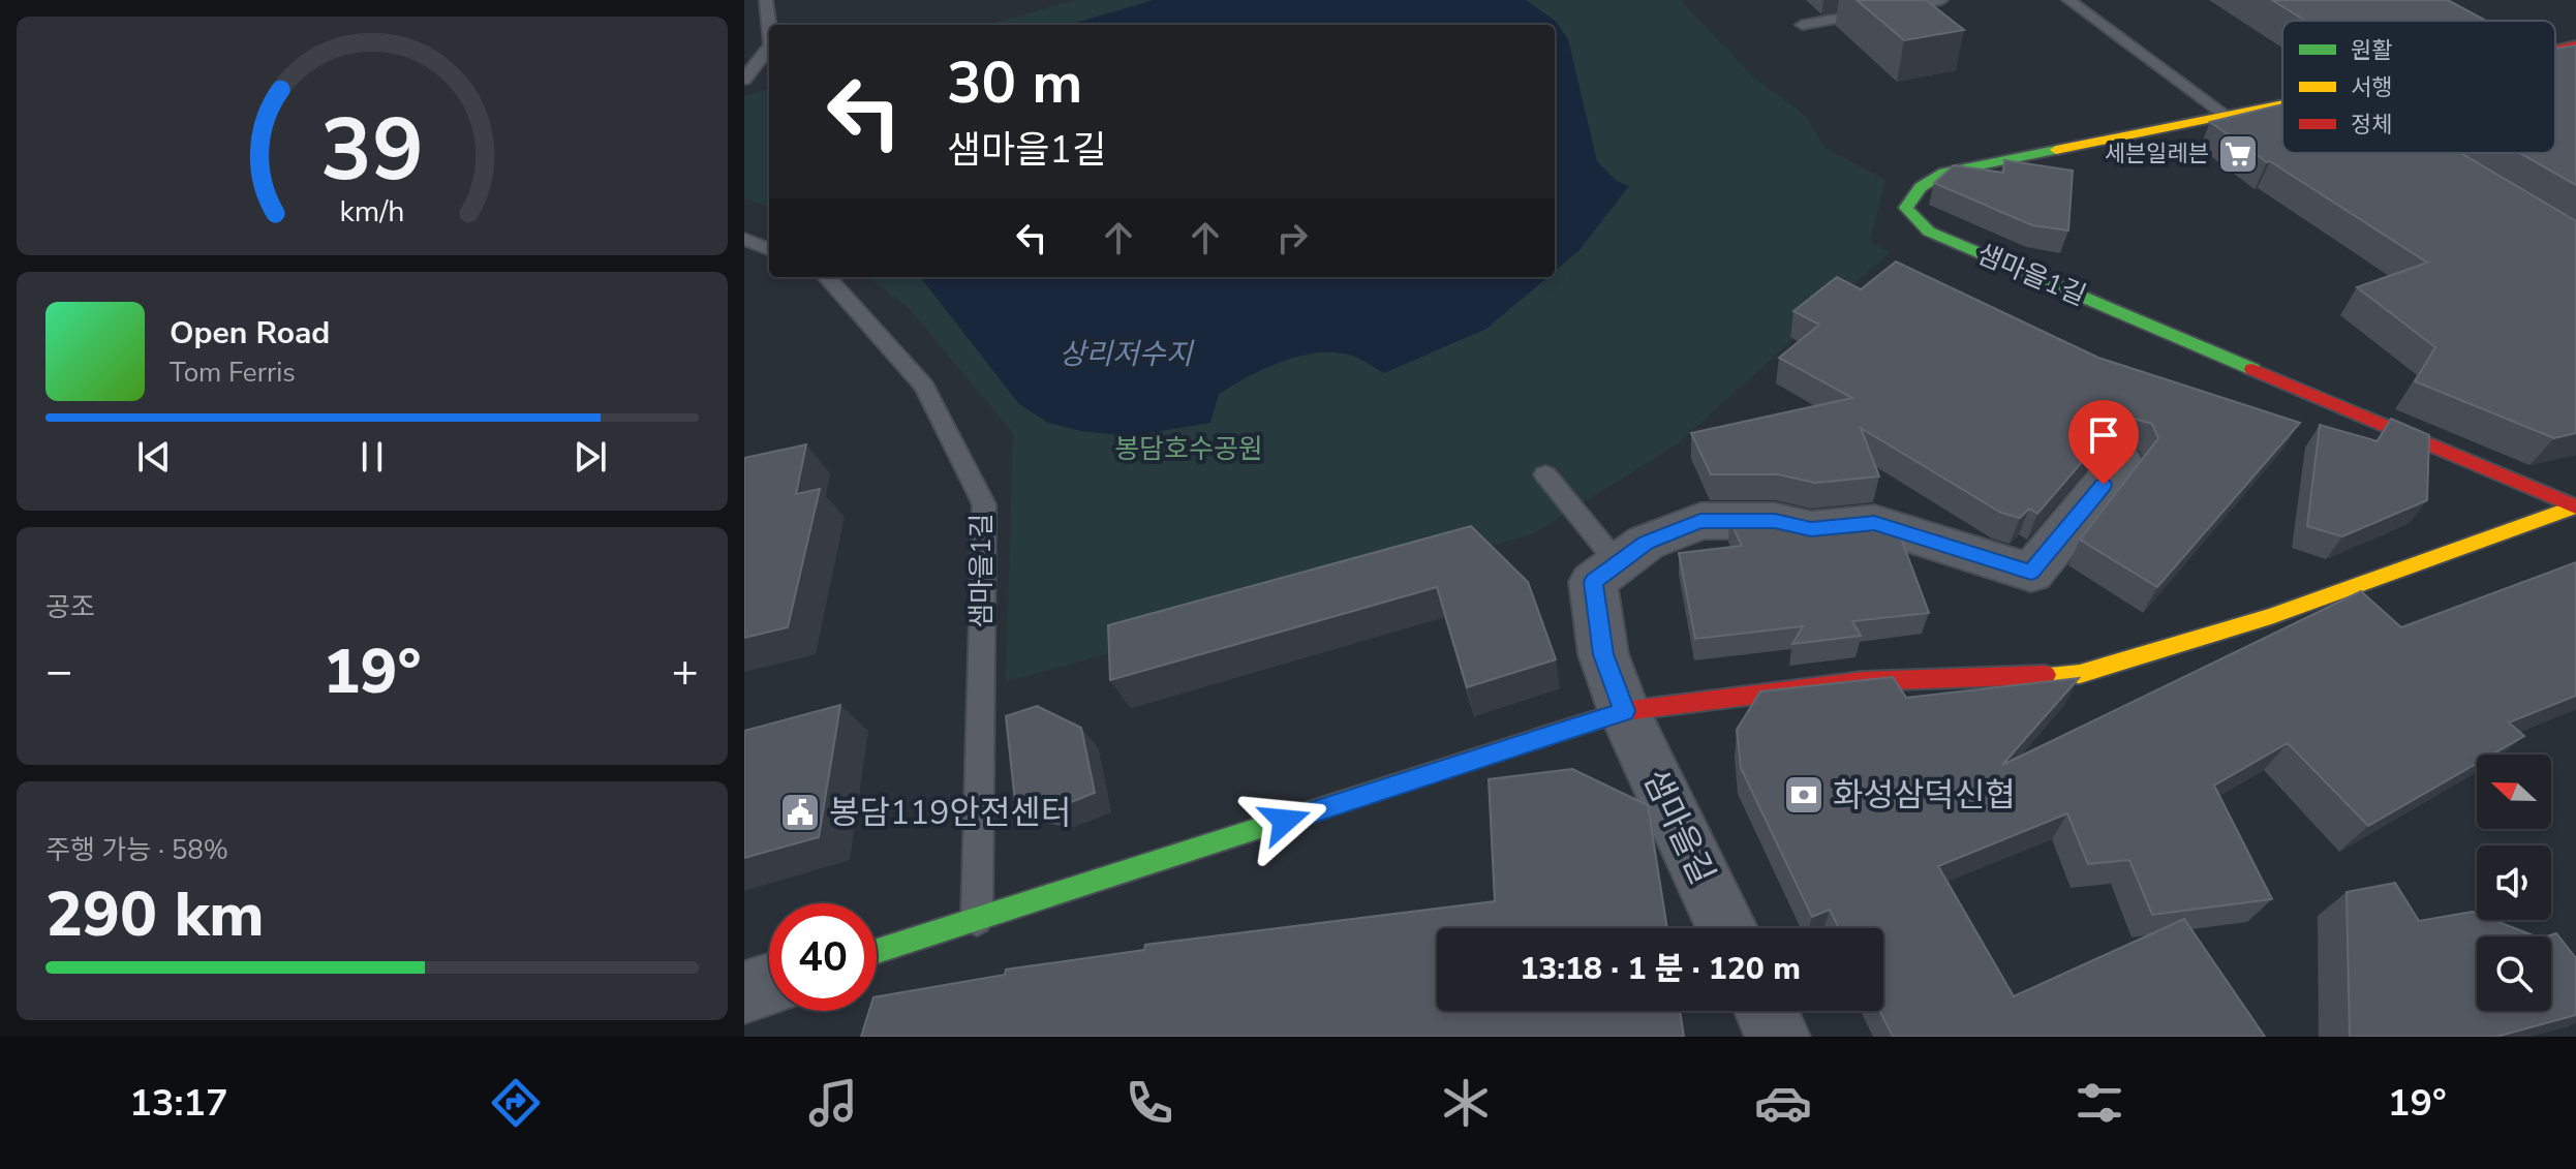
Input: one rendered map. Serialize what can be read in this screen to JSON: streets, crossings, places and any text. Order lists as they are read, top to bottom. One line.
{"streets":{"street":["샘마을1길","샘마을길"]},"crossings":[["샘마을1길","샘마을길"]],"water":["상리저수지"],"parks":["봉담호수공원"],"places":{"supermarket":["세븐일레븐"],"bank":["화성삼덕신협"],"public building":["봉담119안전센터"]},"legend":["원활","서행","정체"],"north":"left","page":{"turn":["30 m","샘마을1길"],"song":["Open Road","Tom Ferris"],"tile":["공조",["주행 가능 · 58%","290 km"]],"heat":["−","19°","+"],"limit":"40","trip":"13:18 · 1 분 · 120 m","tabs":["13:17","19°"],"gauge":["39","km/h"]}}
